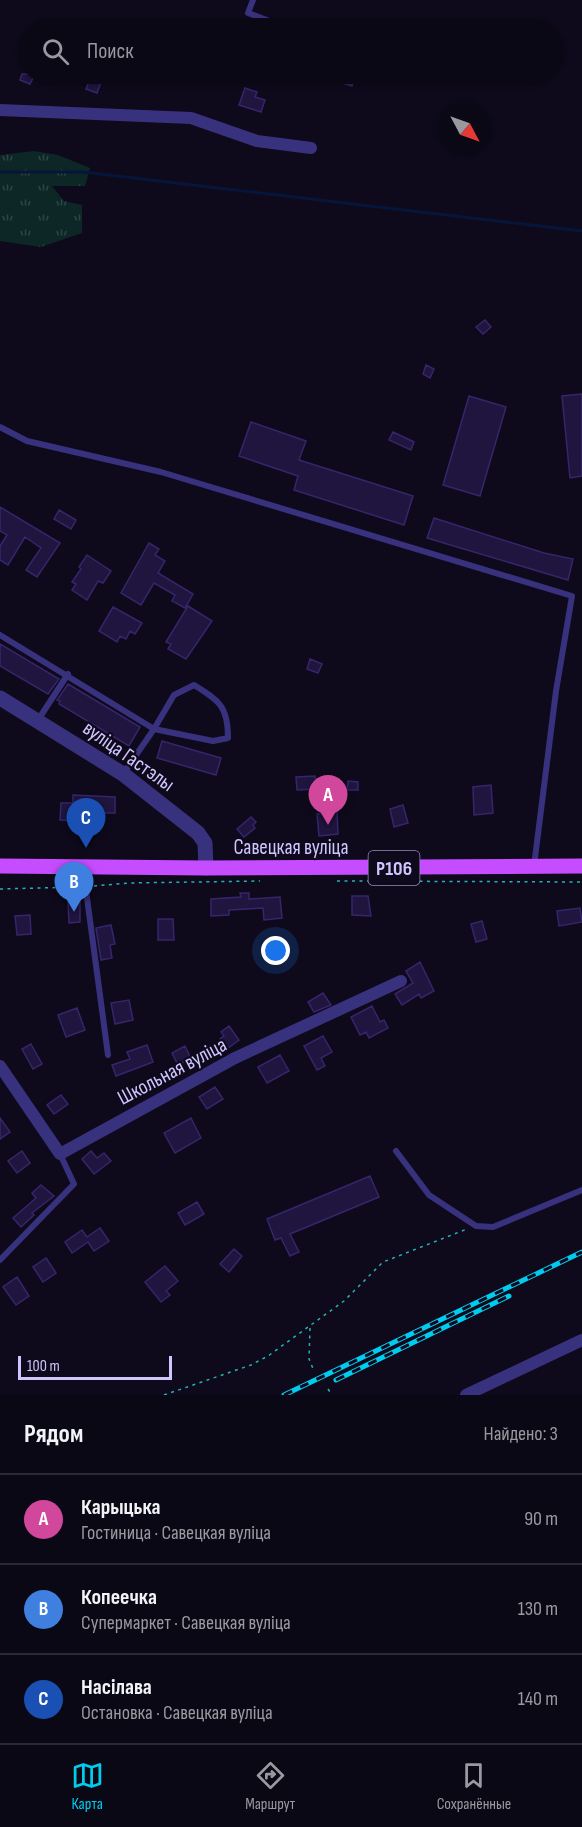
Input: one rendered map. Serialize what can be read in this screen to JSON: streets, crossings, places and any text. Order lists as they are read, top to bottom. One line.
{"streets":{"main road":["Савецкая вуліца","Р106"],"street":["вуліца Гастэлы","Школьная вуліца"]},"crossings":[["вуліца Гастэлы","Савецкая вуліца"]],"scale_bar":"100 m","north":"bottom right","page":{"search":"Поиск","pins":["A","C","B"],"scale":"100 m","heading":["Рядом","Найдено: 3"],"list":[{"mark":"A","name":"Карыцька","note":"Гостиница · Савецкая вуліца","value":"90 m"},{"mark":"B","name":"Копеечка","note":"Супермаркет · Савецкая вуліца","value":"130 m"},{"mark":"C","name":"Насілава","note":"Остановка · Савецкая вуліца","value":"140 m"}],"nav":["Карта","Маршрут","Сохранённые"]}}
